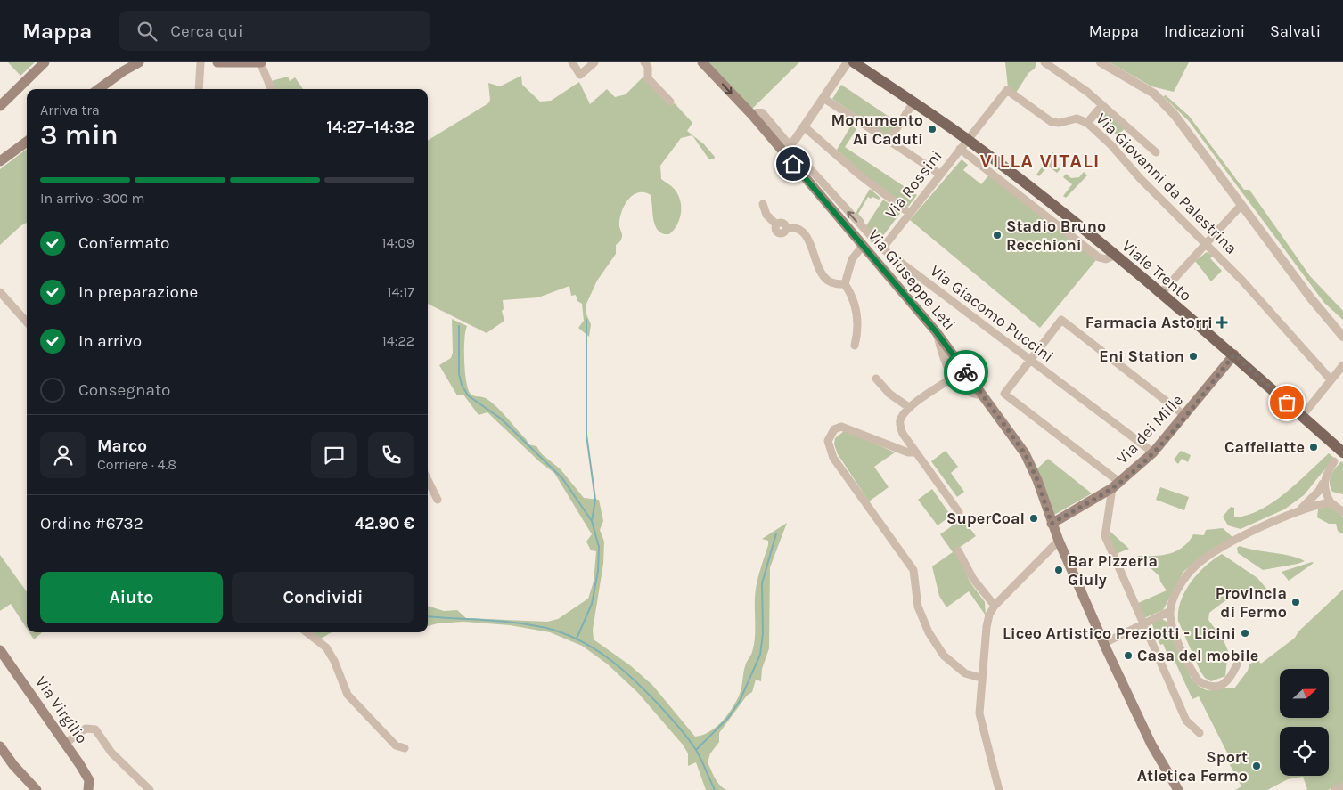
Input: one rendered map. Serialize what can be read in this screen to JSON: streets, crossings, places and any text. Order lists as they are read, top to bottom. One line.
{"streets":{"main road":["Viale Trento","Via Giuseppe Leti","Via dei Mille","Via Virgilio"],"street":["Via Giovanni da Palestrina","Via Rossini","Via Giacomo Puccini"]},"crossings":[["Via Giovanni da Palestrina","Via Rossini"],["Via Giovanni da Palestrina","Viale Trento"],["Via Rossini","Viale Trento"],["Via Rossini","Via Giacomo Puccini"],["Viale Trento","Via dei Mille"],["Via Giuseppe Leti","Via dei Mille"],["Via Giacomo Puccini","Via dei Mille"]],"districts":["VILLA VITALI"],"places":{"other":["Monumento Ai Caduti","Stadio Bruno Recchioni","Eni Station","Caffellatte","SuperCoal","Bar Pizzeria Giuly","Provincia di Fermo","Liceo Artistico Preziotti - Licini","Casa del mobile","Sport Atletica Fermo"],"health":["Farmacia Astorri"]},"north":"right","page":{"header":"Mappa","search":"Cerca qui","nav":["Mappa","Indicazioni","Salvati"],"heading":["3 min","Arriva tra","14:27–14:32"],"panel":["Marco","Corriere · 4.8","Ordine #6732","42.90 €"],"bar":"In arrivo · 300 m","list":[["Confermato","14:09"],["In preparazione","14:17"],["In arrivo","14:22"],"Consegnato"],"buttons":["Aiuto","Condividi"]}}
